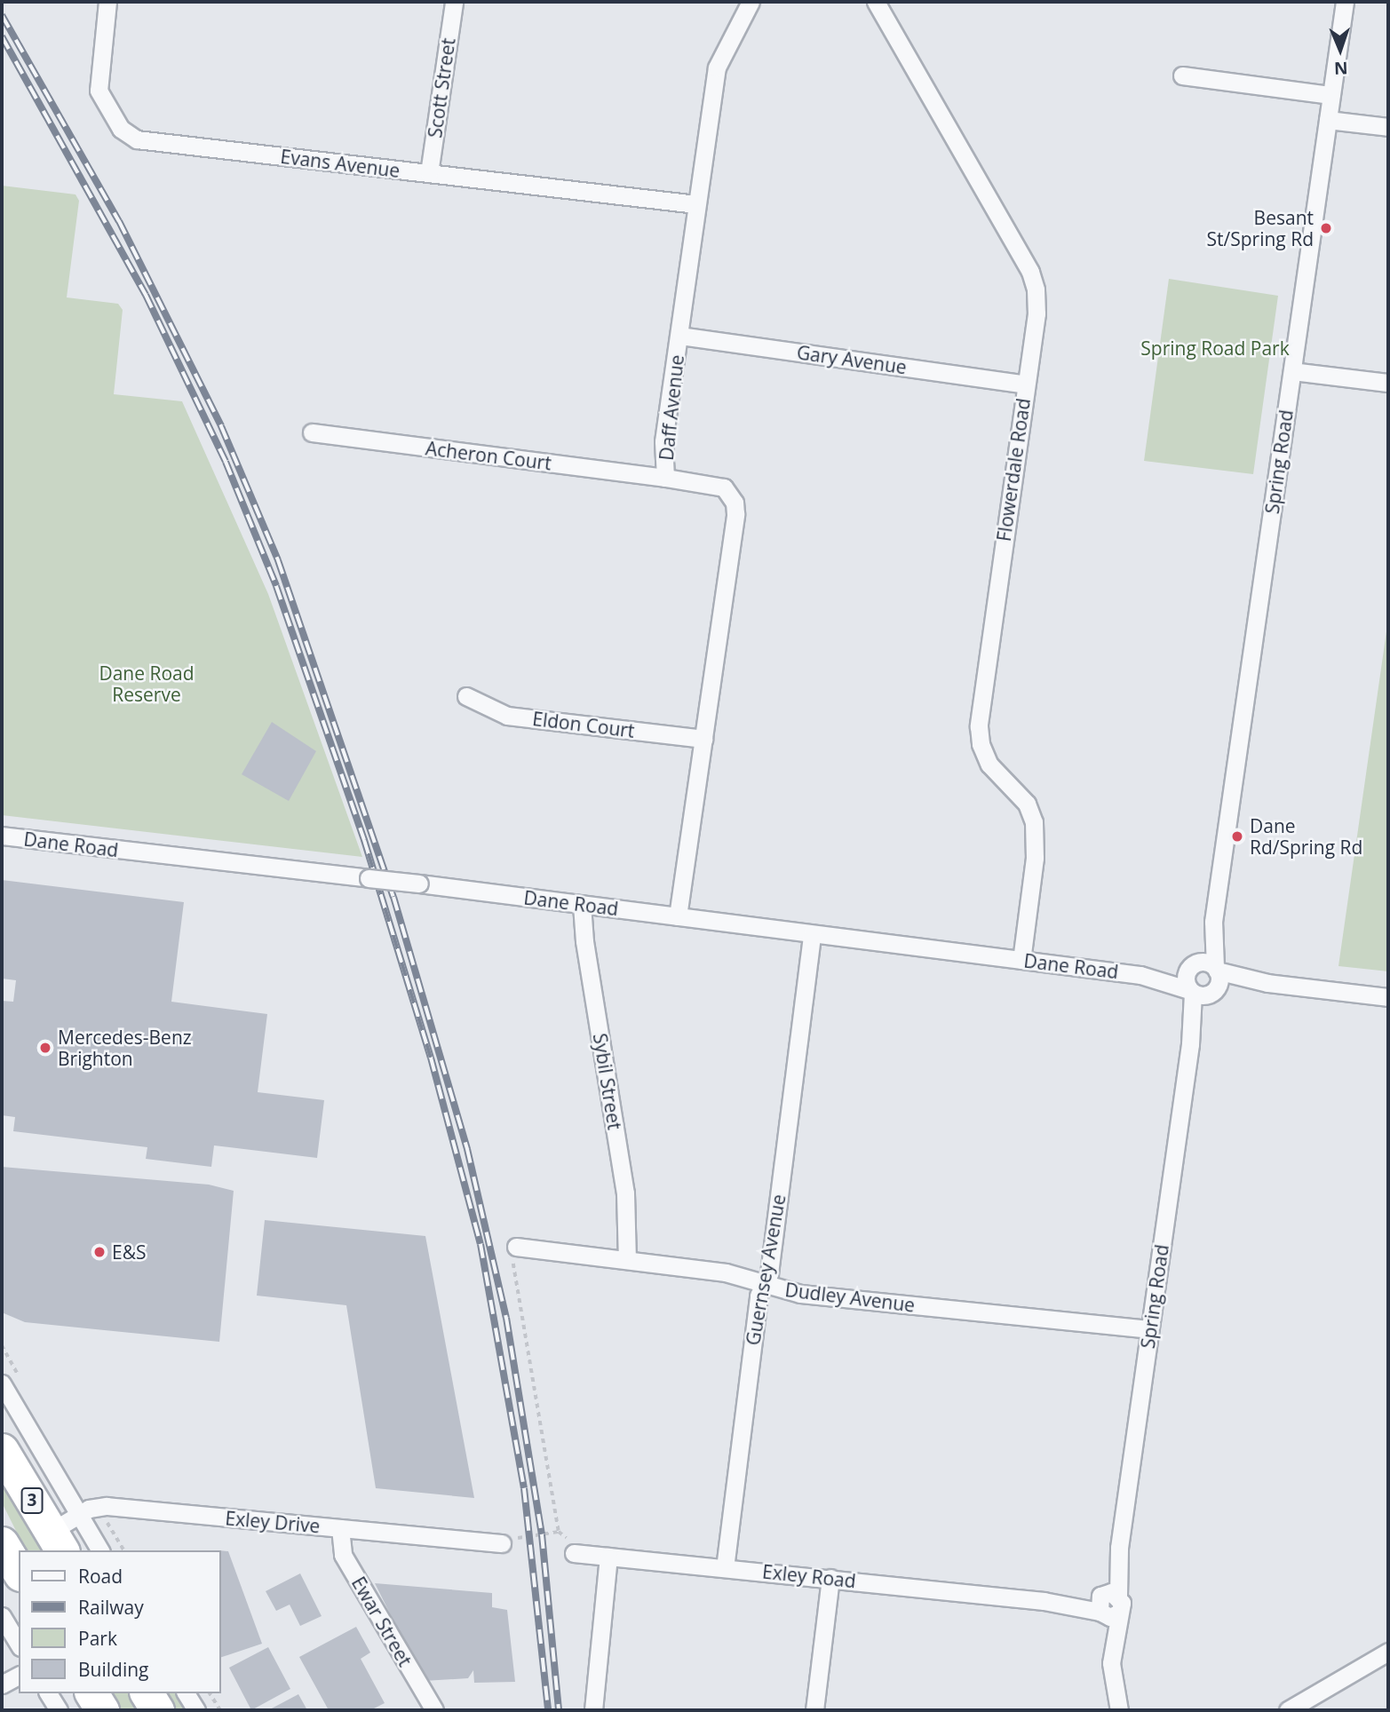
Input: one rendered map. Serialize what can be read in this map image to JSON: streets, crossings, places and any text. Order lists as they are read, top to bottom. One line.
{"streets":{"highway":["3"],"street":["Scott Street","Evans Avenue","Gary Avenue","Daff Avenue","Acheron Court","Spring Road","Flowerdale Road","Eldon Court","Dane Road","Sybil Street","Guernsey Avenue","Dudley Avenue","Exley Drive","Exley Road","Ewar Street"]},"crossings":[["Scott Street","Evans Avenue"],["Evans Avenue","Daff Avenue"],["Gary Avenue","Daff Avenue"],["Gary Avenue","Flowerdale Road"],["Daff Avenue","Acheron Court"],["Daff Avenue","Eldon Court"],["Daff Avenue","Dane Road"],["Spring Road","Dane Road"],["Spring Road","Dudley Avenue"],["Spring Road","Exley Road"],["Flowerdale Road","Dane Road"],["Dane Road","Sybil Street"],["Dane Road","Guernsey Avenue"],["Sybil Street","Dudley Avenue"],["Guernsey Avenue","Dudley Avenue"],["Guernsey Avenue","Exley Road"],["3","Exley Drive"],["Exley Drive","Ewar Street"]],"parks":["Spring Road Park","Dane Road Reserve"],"places":["Besant St/Spring Rd","Dane Rd/Spring Rd","Mercedes-Benz Brighton","E&S"],"legend":["Road","Railway","Park","Building"],"north":"bottom"}
